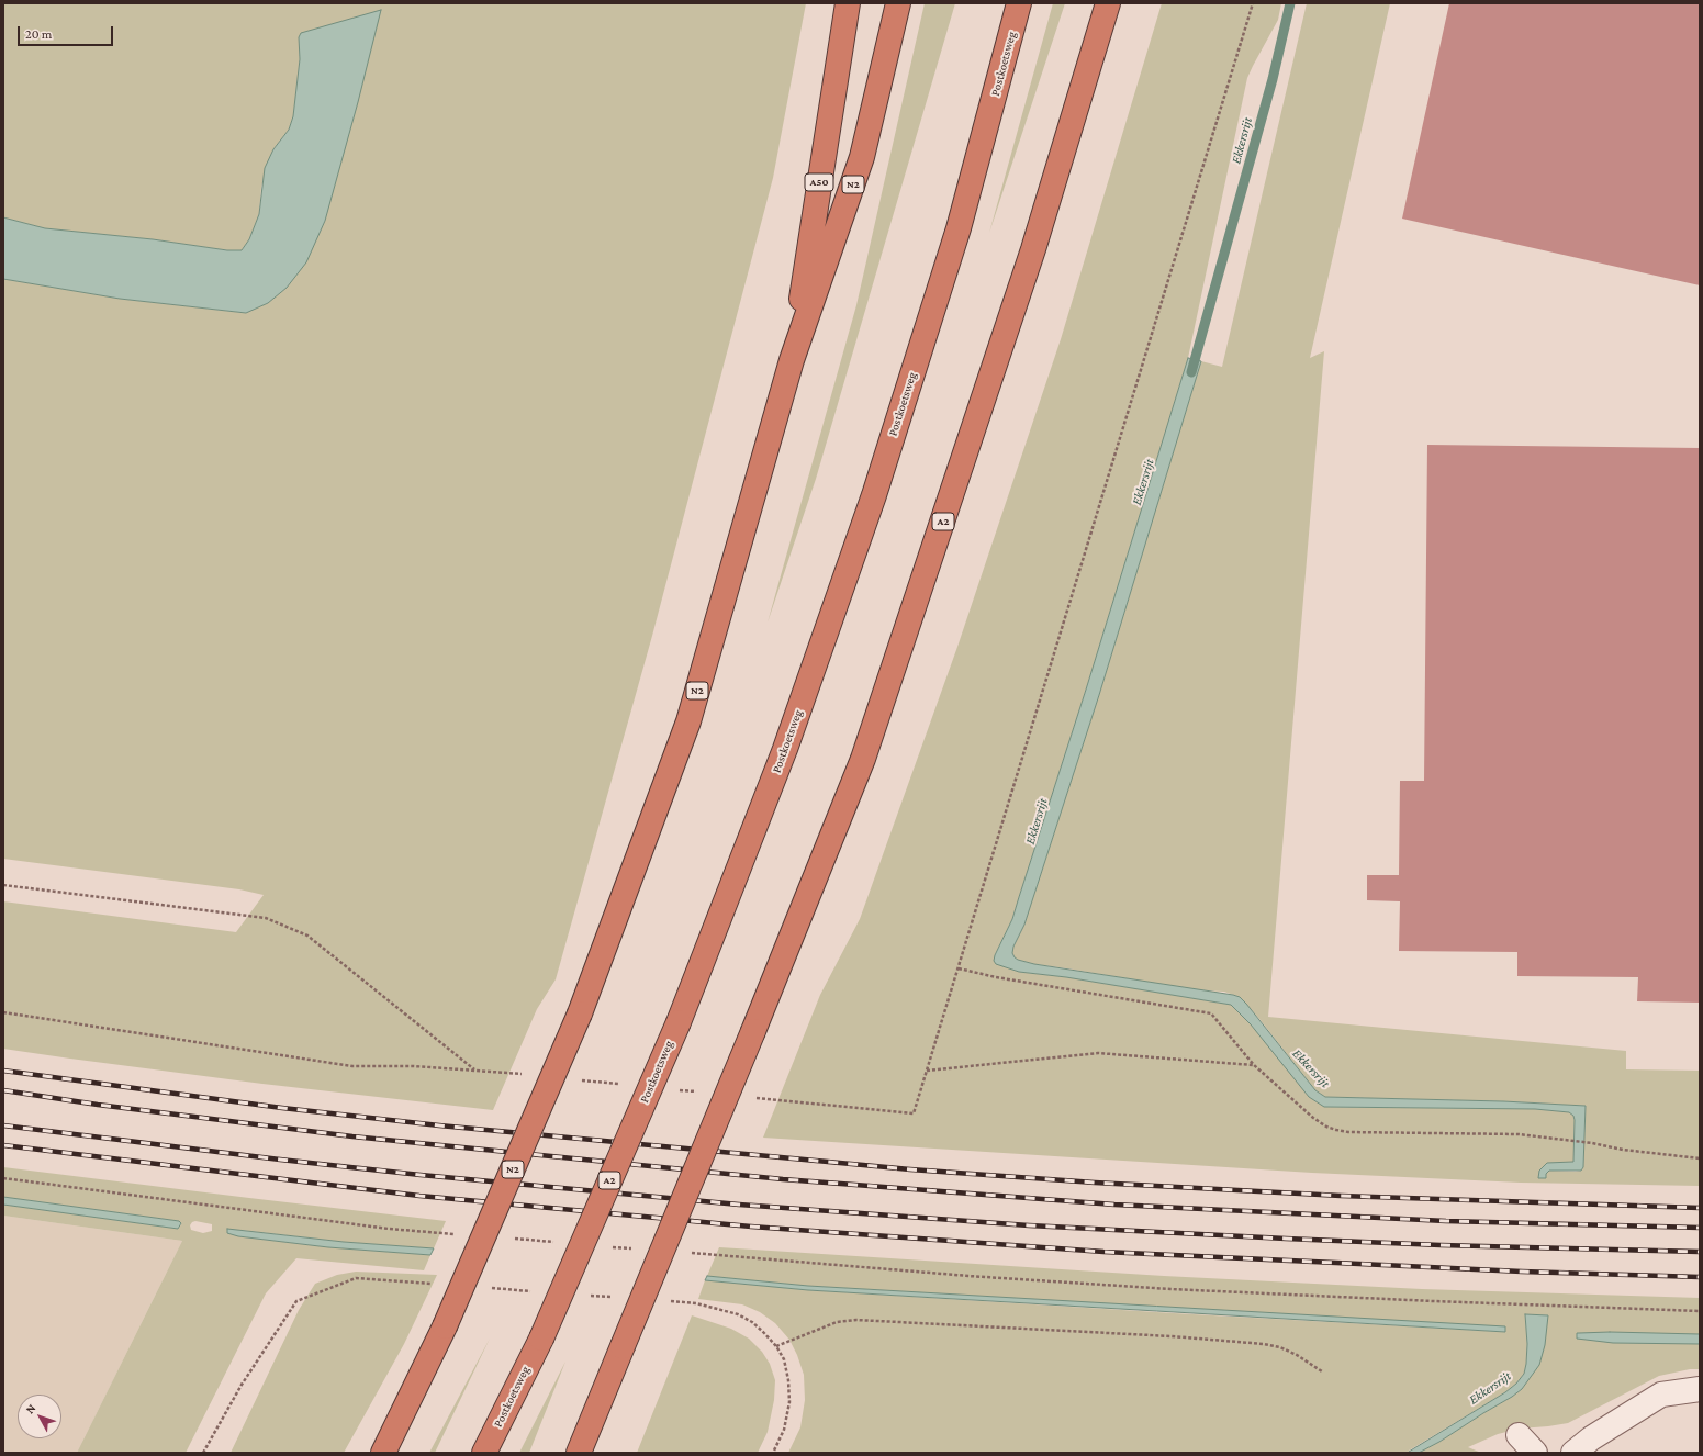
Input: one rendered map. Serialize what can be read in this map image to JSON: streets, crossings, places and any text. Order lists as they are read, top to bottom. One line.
{"streets":{"highway":["Postkoetsweg","A50","N2","A2"]},"crossings":[["A50","N2"]],"water":["Ekkersrijt"],"scale_bar":"20 m","north":"top left"}
